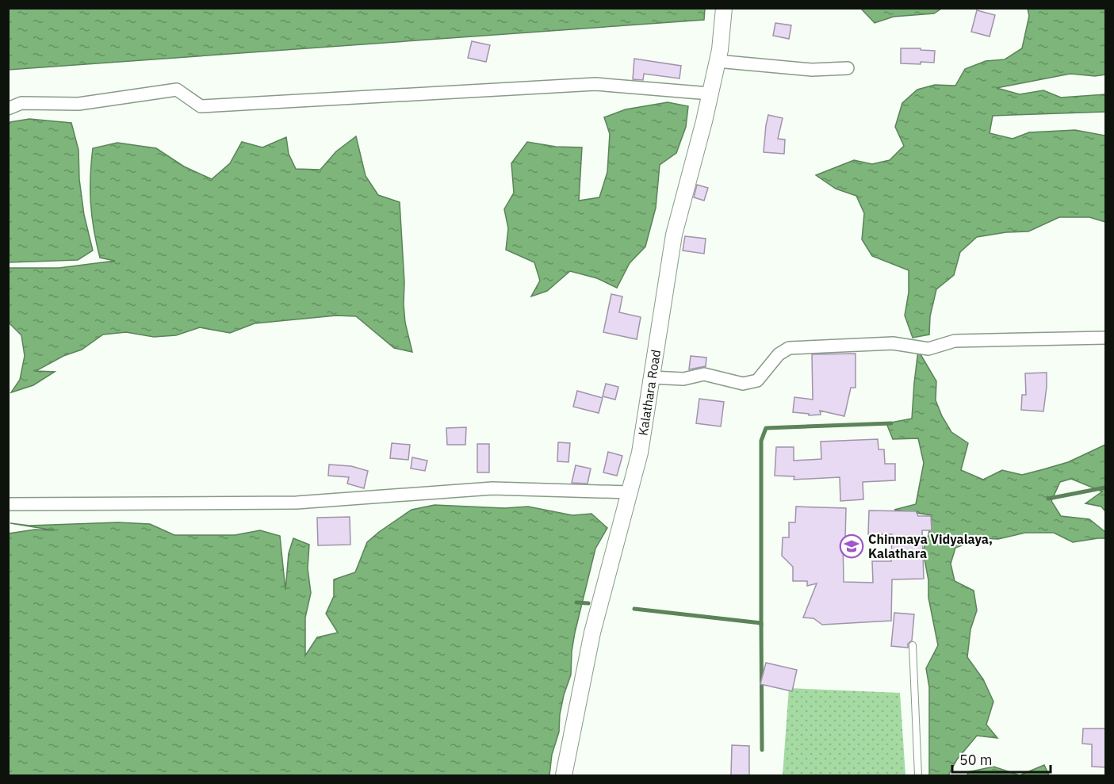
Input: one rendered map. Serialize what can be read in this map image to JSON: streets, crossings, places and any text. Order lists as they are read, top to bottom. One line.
{"streets":{"street":["Kalathara Road"]},"places":{"school or university":["Chinmaya Vidyalaya, Kalathara"]},"scale_bar":"50 m"}
